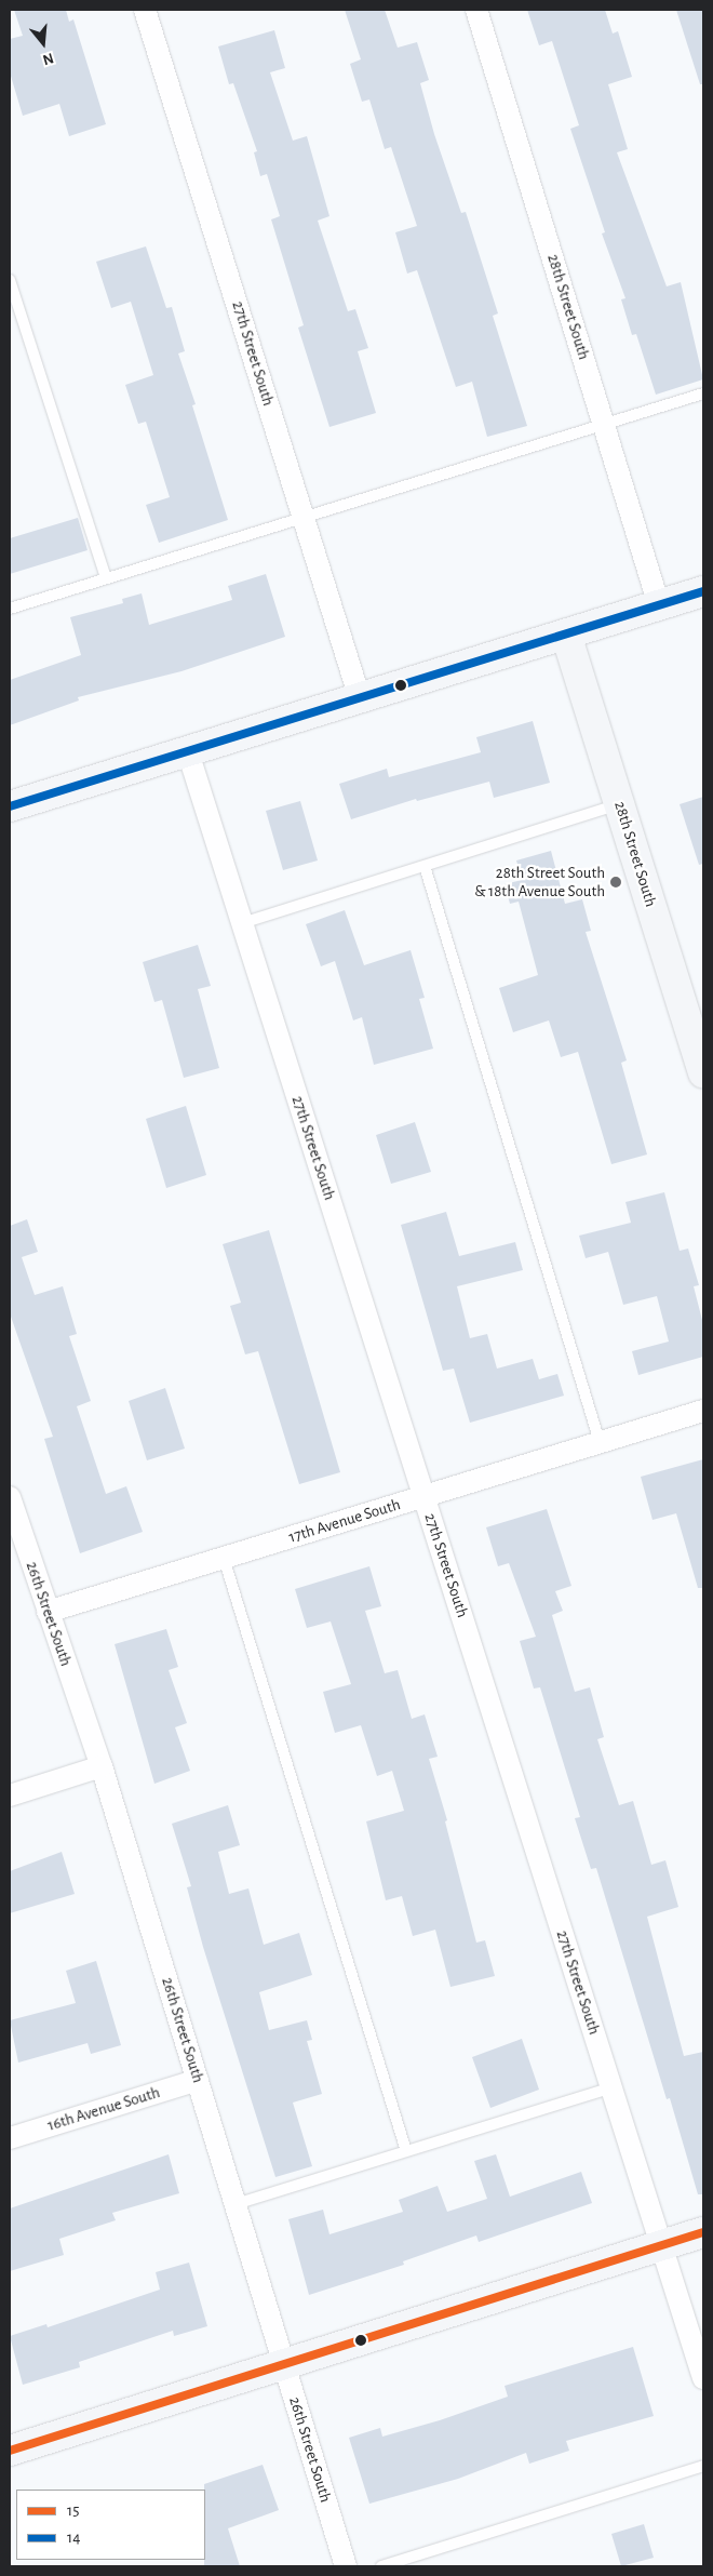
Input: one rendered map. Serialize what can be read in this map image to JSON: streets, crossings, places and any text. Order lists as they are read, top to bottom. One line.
{"streets":{"street":["28th Street South","27th Street South","17th Avenue South","26th Street South","16th Avenue South"]},"crossings":[["27th Street South","17th Avenue South"],["17th Avenue South","26th Street South"],["26th Street South","16th Avenue South"]],"places":["28th Street South & 18th Avenue South"],"lines":["transit line 14","transit line 15"],"legend":["15","14"],"north":"bottom"}
